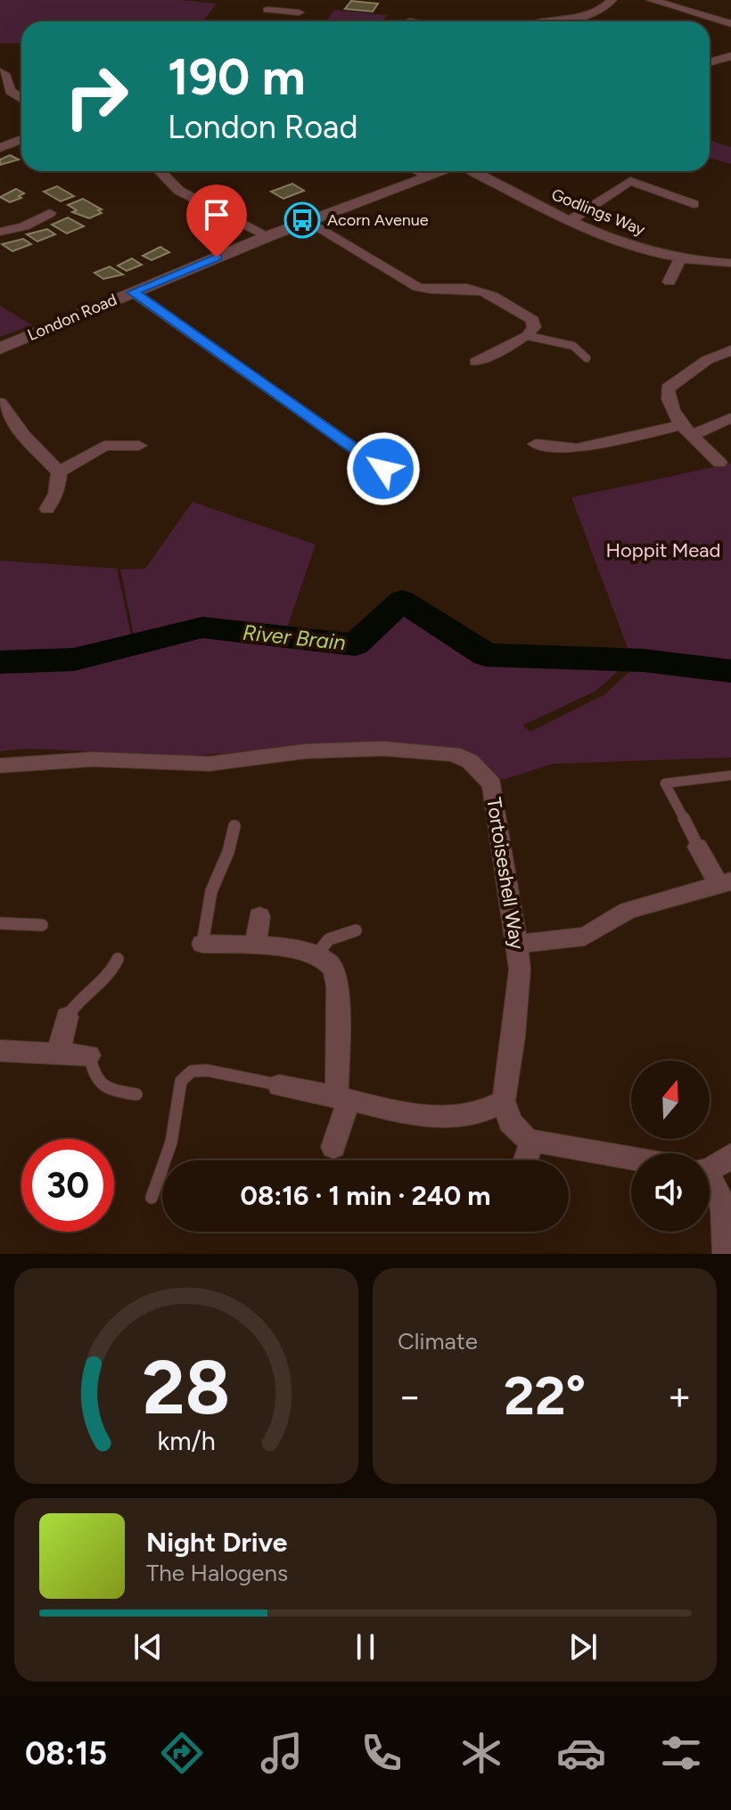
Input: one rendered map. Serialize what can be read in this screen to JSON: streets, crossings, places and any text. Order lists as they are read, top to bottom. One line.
{"streets":{"street":["Godlings Way","London Road","Tortoiseshell Way"]},"water":["River Brain"],"parks":["Hoppit Mead"],"places":{"bus stop":["Acorn Avenue"]},"north":"top","page":{"turn":["190 m","London Road"],"limit":"30","trip":"08:16 · 1 min · 240 m","tile":"Climate","heat":["−","22°","+"],"song":["Night Drive","The Halogens"],"tabs":"08:15","gauge":["28","km/h"]}}
